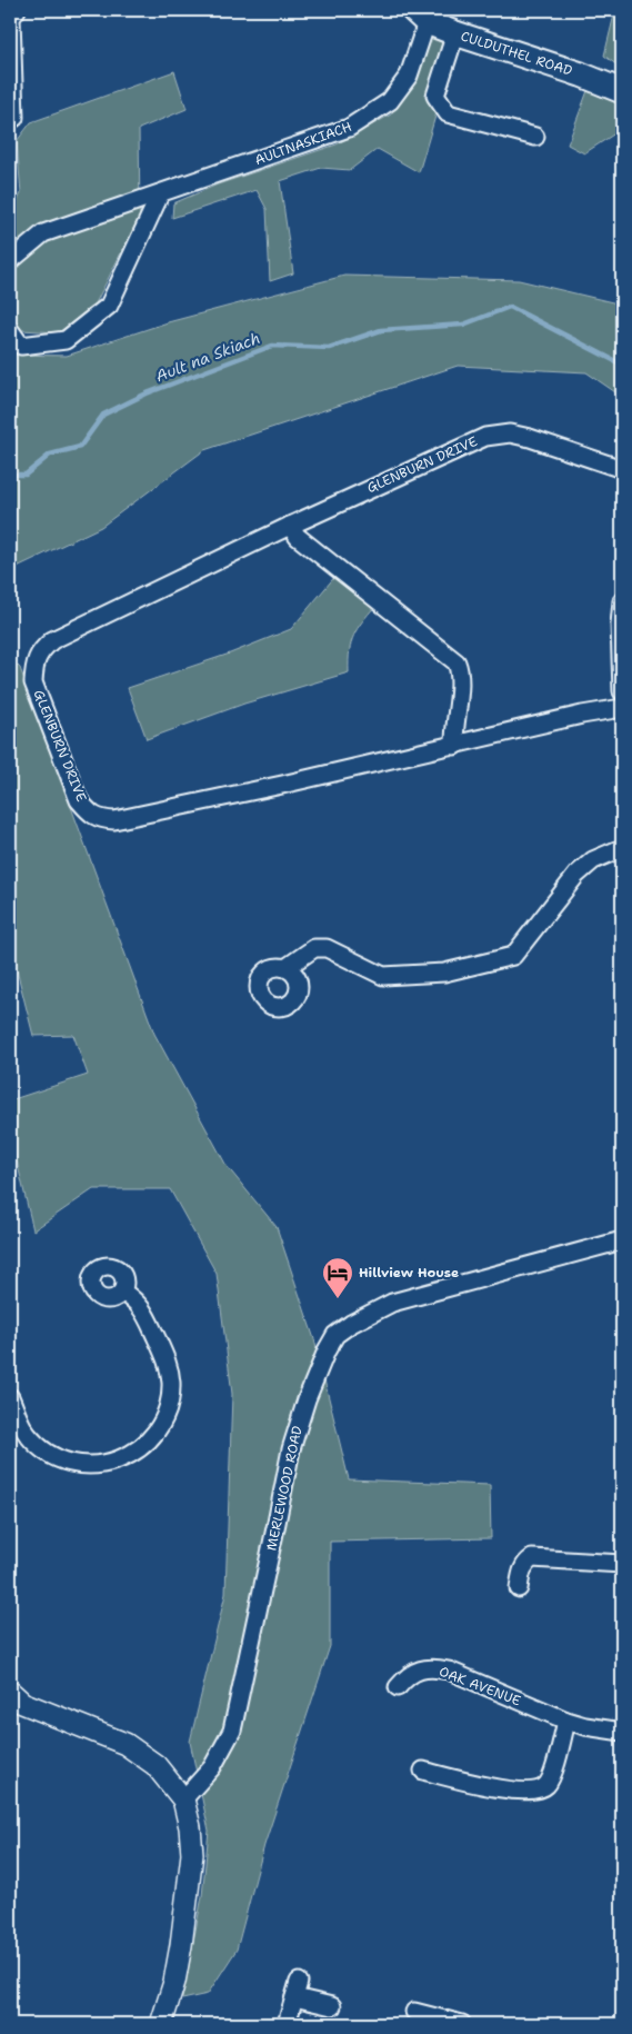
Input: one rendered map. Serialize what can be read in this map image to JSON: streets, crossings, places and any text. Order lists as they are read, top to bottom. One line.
{"streets":{"main road":["CULDUTHEL ROAD"],"street":["AULTNASKIACH","GLENBURN DRIVE","MERLEWOOD ROAD","OAK AVENUE"]},"crossings":[["CULDUTHEL ROAD","AULTNASKIACH"]],"water":["Ault na Skiach"],"places":{"hotel":["Hillview House"]}}
